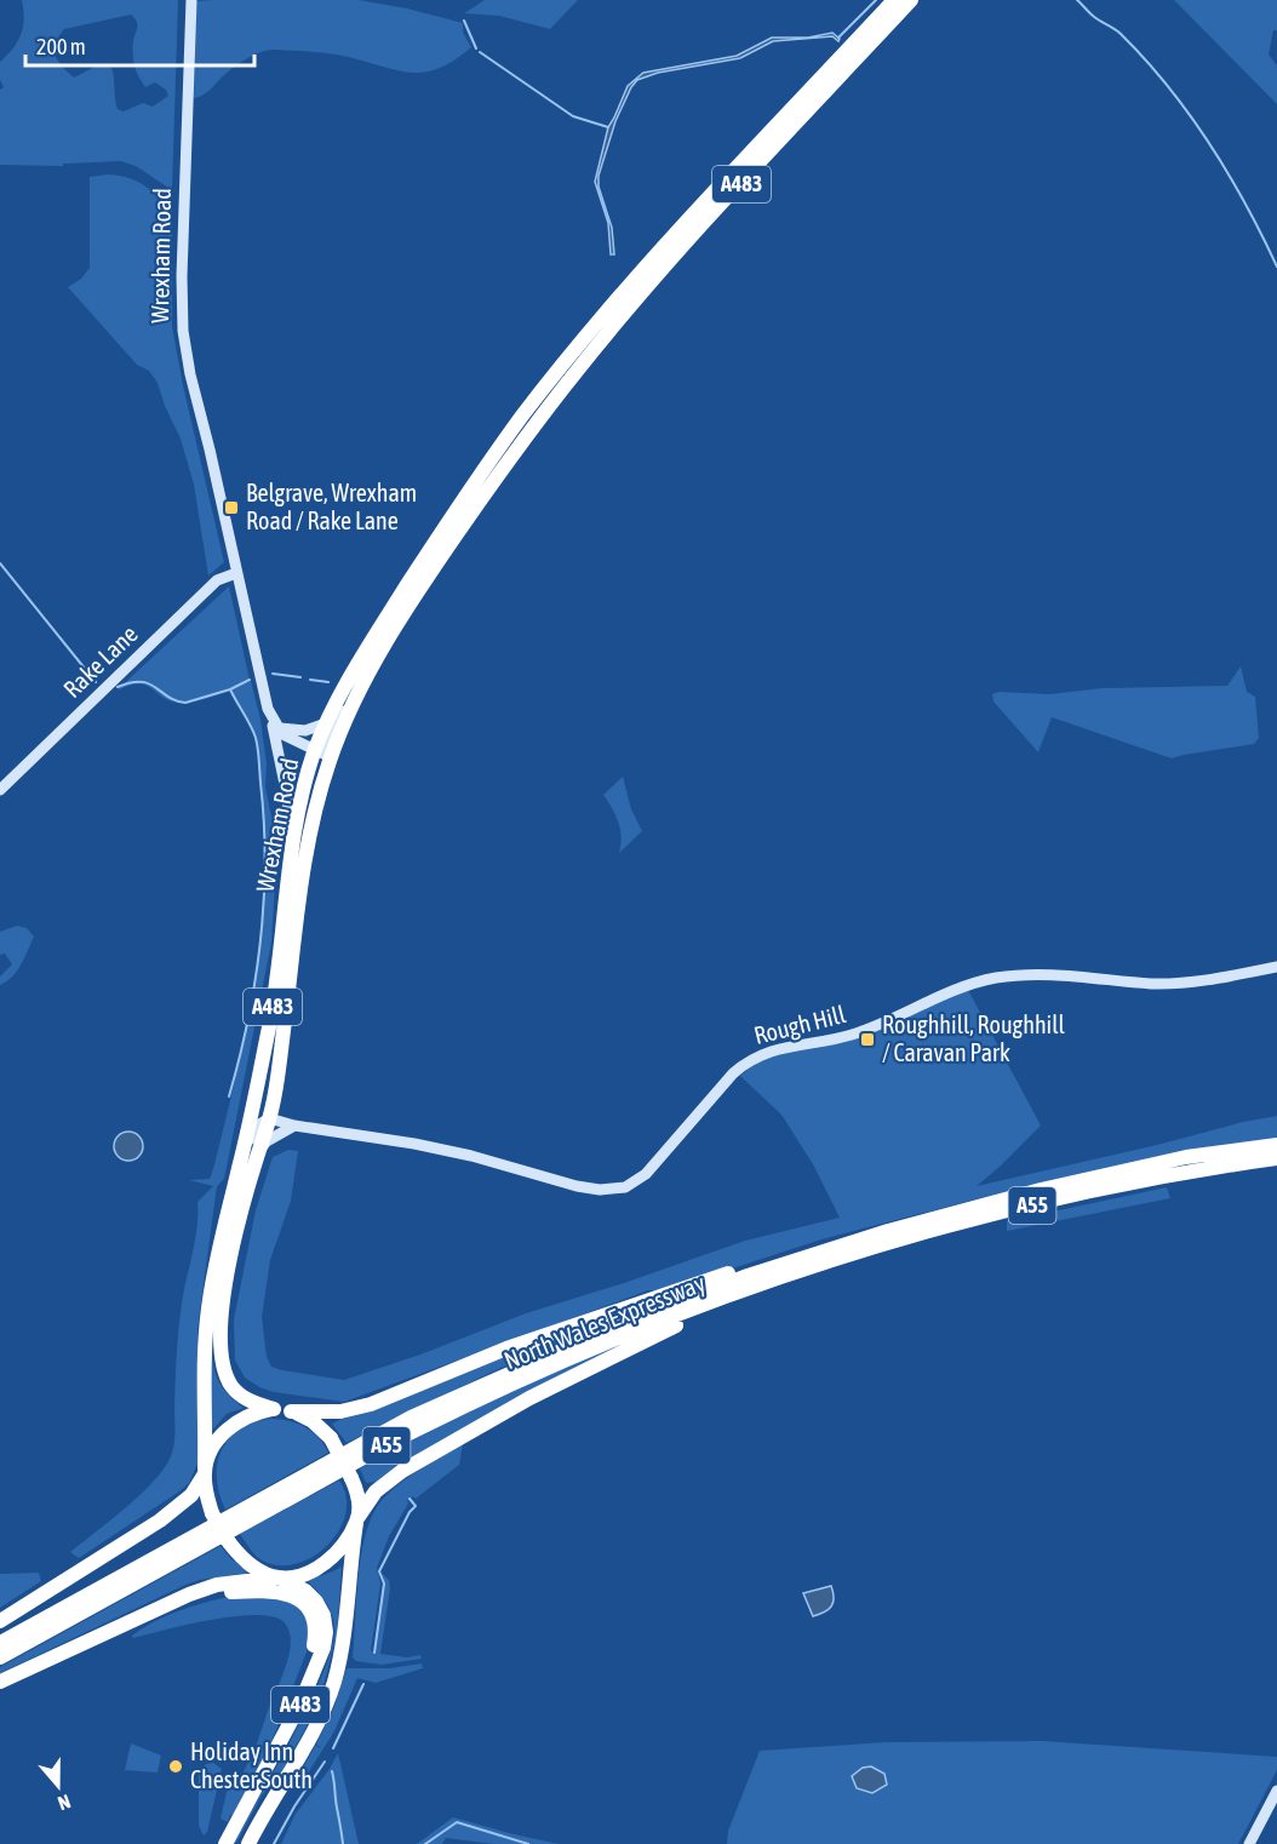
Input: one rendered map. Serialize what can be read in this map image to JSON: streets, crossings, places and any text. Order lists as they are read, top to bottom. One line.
{"streets":{"highway":["A483","Wrexham Road","A55","North Wales Expressway"],"street":["Rake Lane","Rough Hill"]},"crossings":[["A483","Wrexham Road"],["Wrexham Road","Rake Lane"],["Wrexham Road","Rough Hill"]],"places":{"transit":["Belgrave, Wrexham Road / Rake Lane","Roughhill, Roughhill / Caravan Park"],"other":["Holiday Inn Chester South"]},"scale_bar":"200 m","north":"bottom"}
